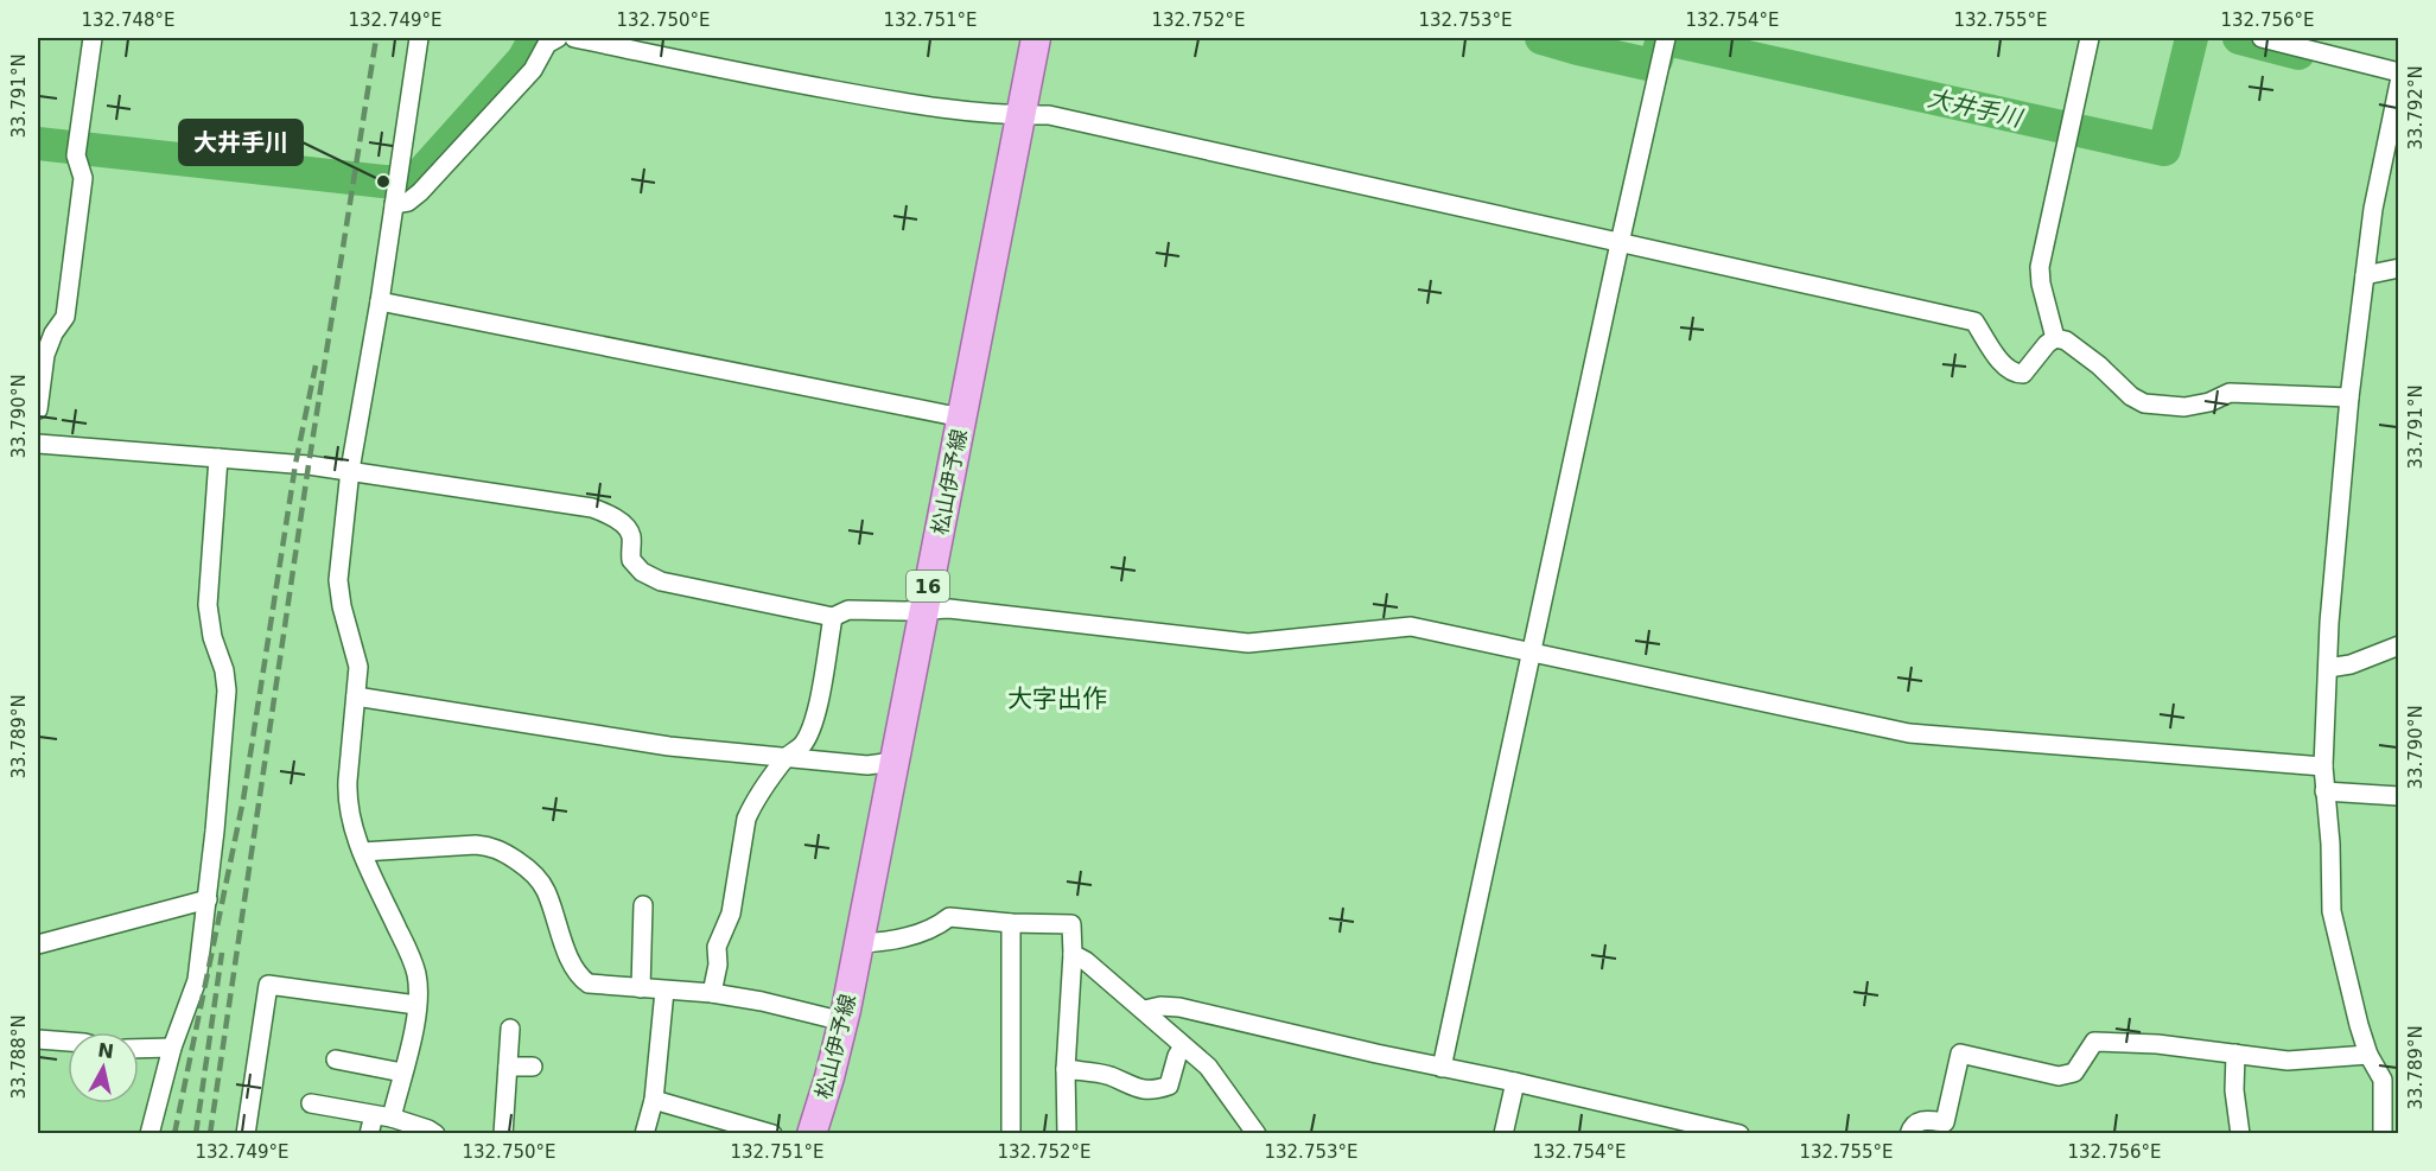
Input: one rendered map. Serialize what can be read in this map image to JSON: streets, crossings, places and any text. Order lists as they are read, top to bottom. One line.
{"streets":{"main road":["松山伊予線","16"]},"districts":["大字出作"],"water":["大井手川"],"places":["大井手川"],"north":"top","coordinates":["132.748°E","132.749°E","132.750°E","132.751°E","132.752°E","132.753°E","132.754°E","132.755°E","132.756°E","33.791°N","33.792°N","33.790°N","33.789°N","33.788°N"]}
